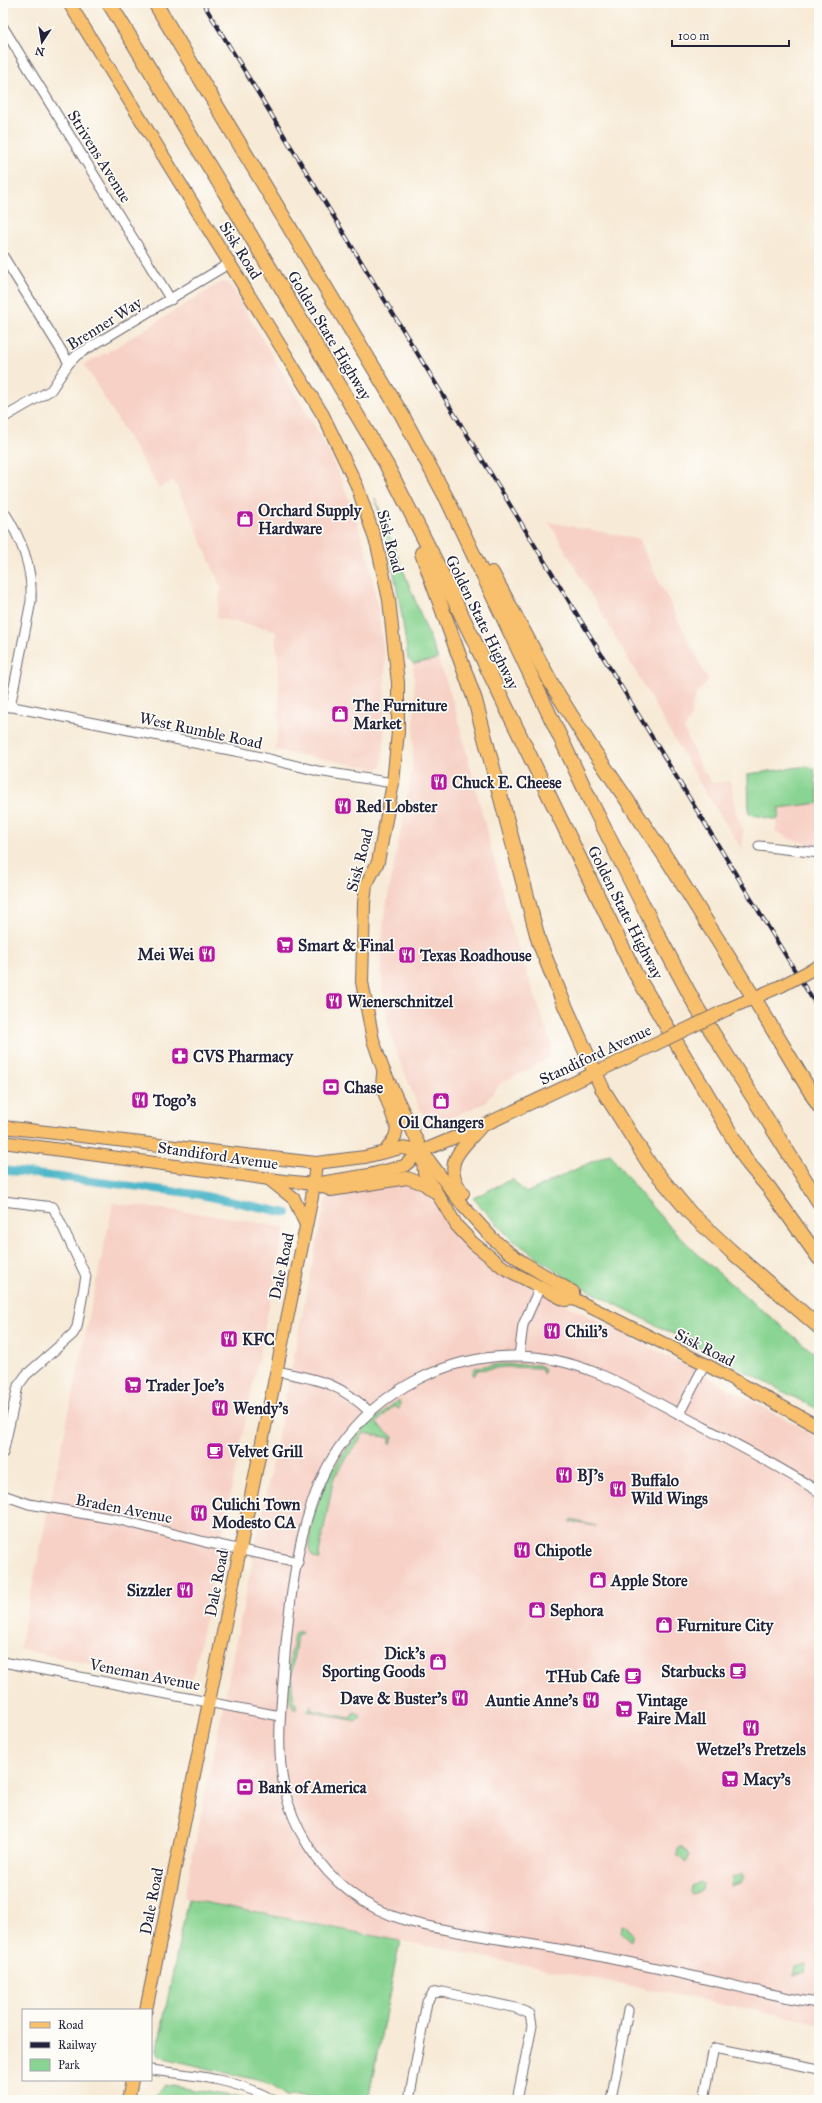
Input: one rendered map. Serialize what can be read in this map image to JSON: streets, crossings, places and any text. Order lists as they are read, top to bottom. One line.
{"streets":{"highway":["Golden State Highway"],"main road":["Sisk Road","Standiford Avenue","Dale Road"],"street":["Strivens Avenue","Brenner Way","West Rumble Road","Braden Avenue","Veneman Avenue"]},"crossings":[["Strivens Avenue","Brenner Way"],["Sisk Road","Brenner Way"],["Sisk Road","West Rumble Road"],["Sisk Road","Standiford Avenue"],["Standiford Avenue","Dale Road"],["Dale Road","Braden Avenue"],["Dale Road","Veneman Avenue"]],"places":{"shop":["Orchard Supply Hardware","The Furniture Market","Oil Changers","Apple Store","Sephora","Furniture City","Dick's Sporting Goods"],"restaurant":["Chuck E. Cheese","Red Lobster","Mei Wei","Texas Roadhouse","Wienerschnitzel","Togo's","Chili's","KFC","Wendy's","BJ's","Buffalo Wild Wings","Culichi Town Modesto CA","Chipotle","Sizzler","Dave & Buster's","Auntie Anne's","Wetzel's Pretzels"],"supermarket":["Smart & Final","Trader Joe's","Vintage Faire Mall","Macy's"],"pharmacy":["CVS Pharmacy"],"bank":["Chase","Bank of America"],"cafe":["Velvet Grill","Starbucks","THub Cafe"]},"legend":["Road","Railway","Park"],"scale_bar":"100 m","north":"bottom"}
